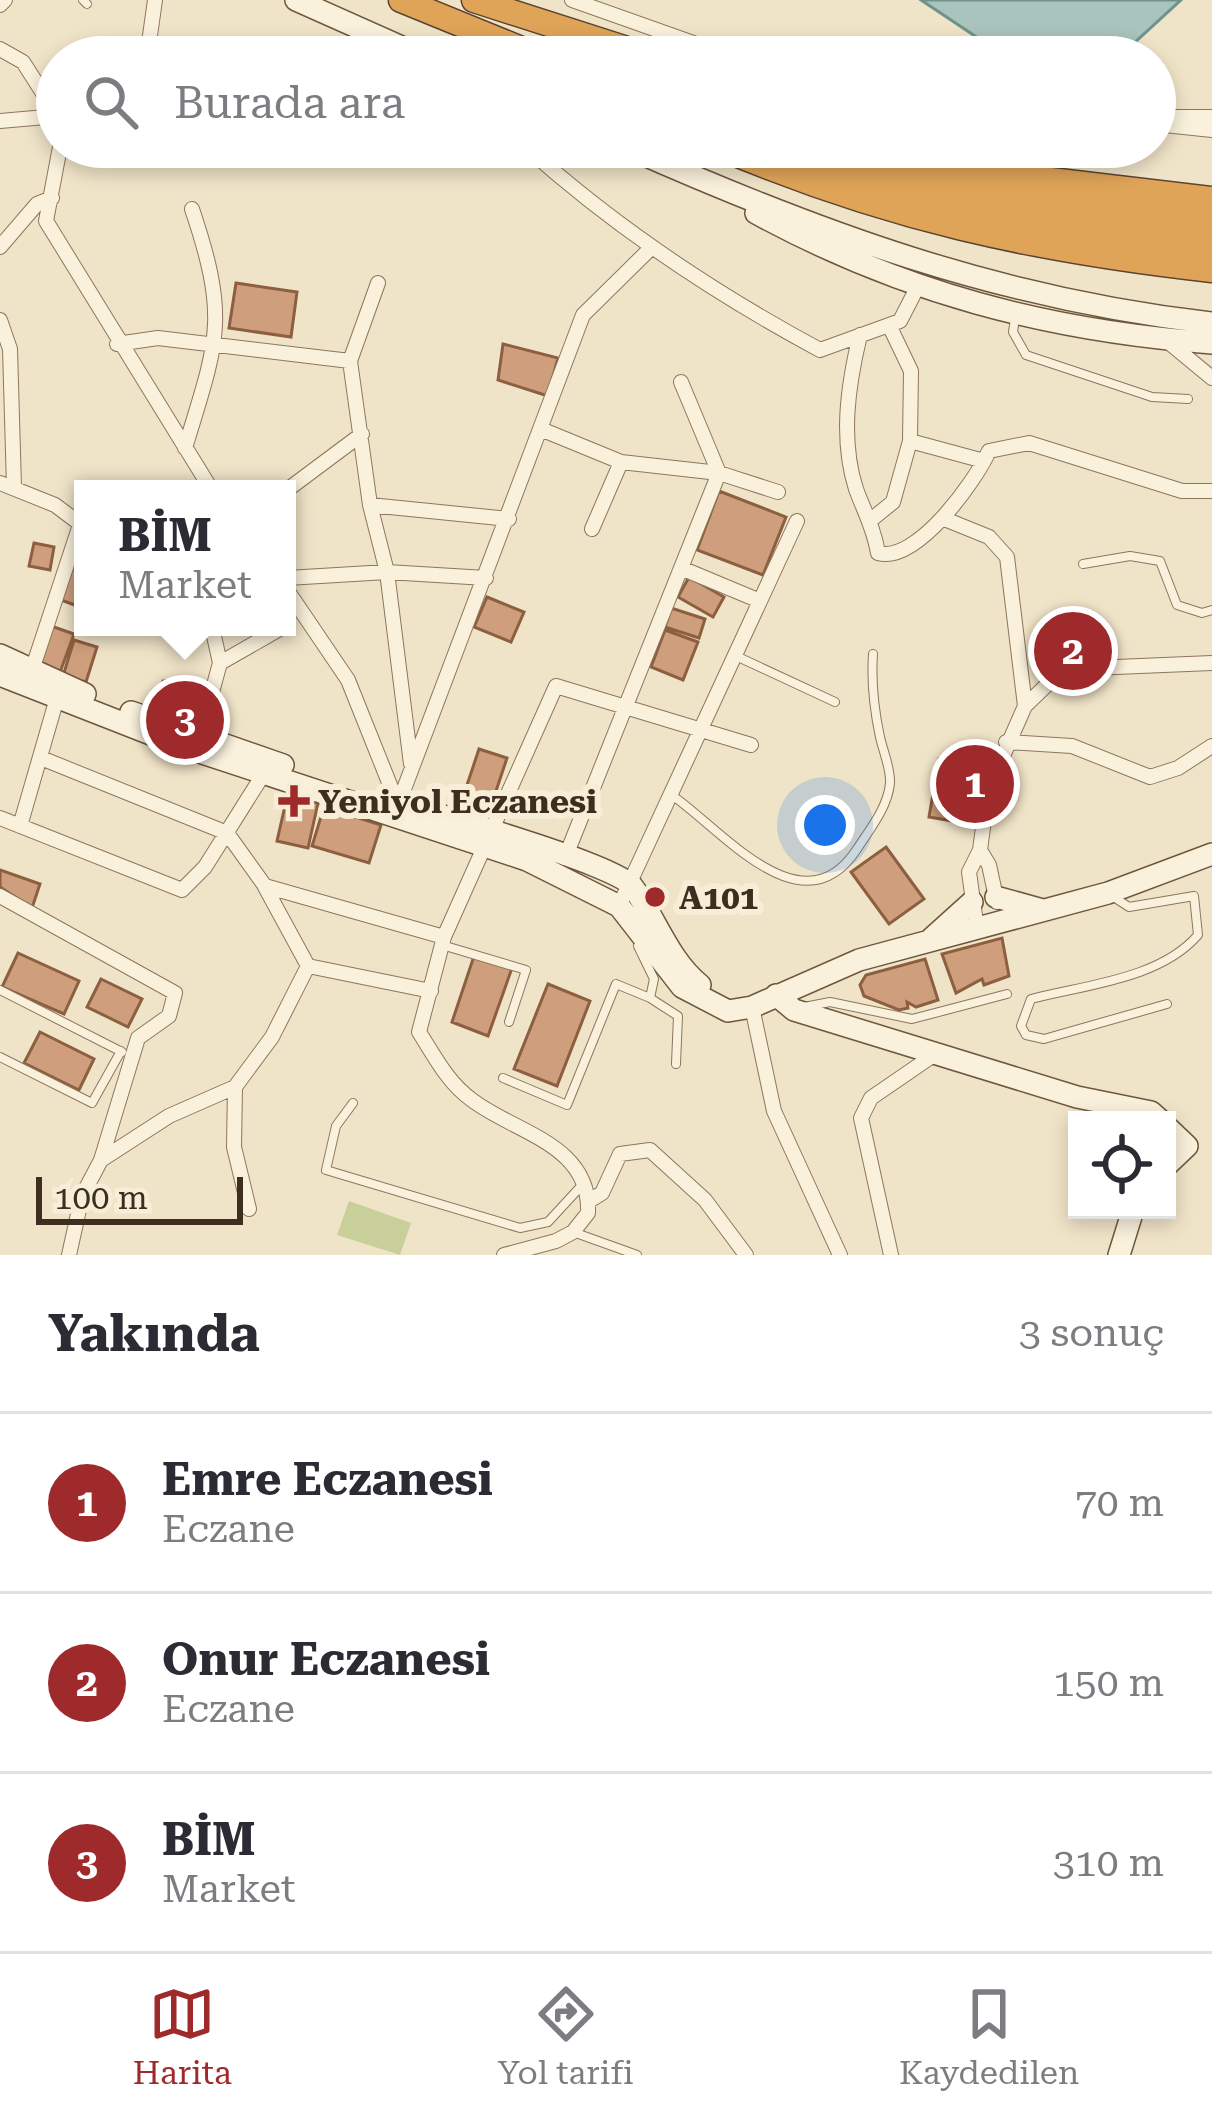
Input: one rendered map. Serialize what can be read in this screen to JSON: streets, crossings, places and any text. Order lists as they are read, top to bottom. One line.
{"places":{"health":["Yeniyol Eczanesi"],"other":["A101"]},"scale_bar":"100 m","page":{"search":"Burada ara","popup":["BİM","Market"],"pins":["2","3","1"],"scale":"100 m","heading":["Yakında","3 sonuç"],"list":[{"mark":"1","name":"Emre Eczanesi","note":"Eczane","value":"70 m"},{"mark":"2","name":"Onur Eczanesi","note":"Eczane","value":"150 m"},{"mark":"3","name":"BİM","note":"Market","value":"310 m"}],"nav":["Harita","Yol tarifi","Kaydedilen"]}}
